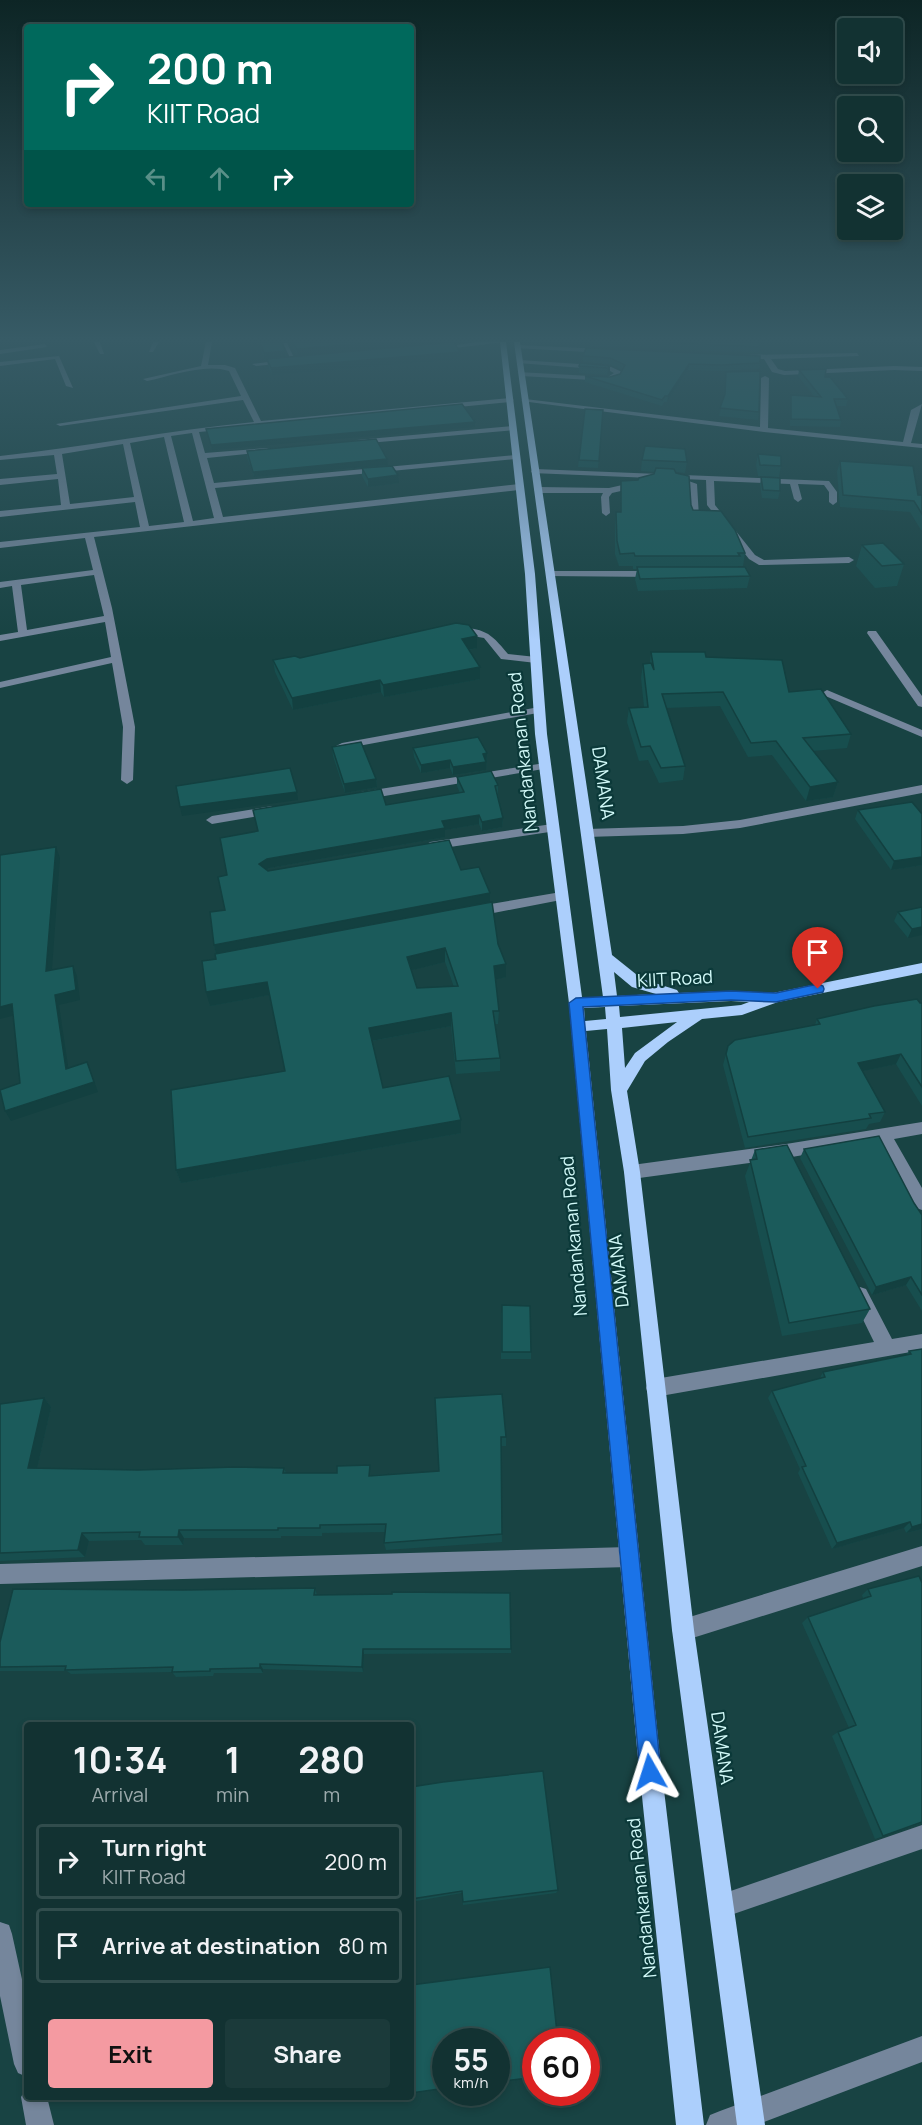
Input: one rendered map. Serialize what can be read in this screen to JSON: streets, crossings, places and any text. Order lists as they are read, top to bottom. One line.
{"streets":{"main road":["Nandankanan Road","DAMANA","KIIT Road"]},"crossings":[["Nandankanan Road","KIIT Road"],["DAMANA","KIIT Road"]],"page":{"turn":["200 m","KIIT Road"],"eta":["10:34","Arrival","1","min","280","m"],"list":[{"name":"Turn right","note":"KIIT Road","value":"200 m"},{"name":"Arrive at destination","value":"80 m"}],"buttons":["Exit","Share"],"speed":"55 km/h","limit":"60"}}
